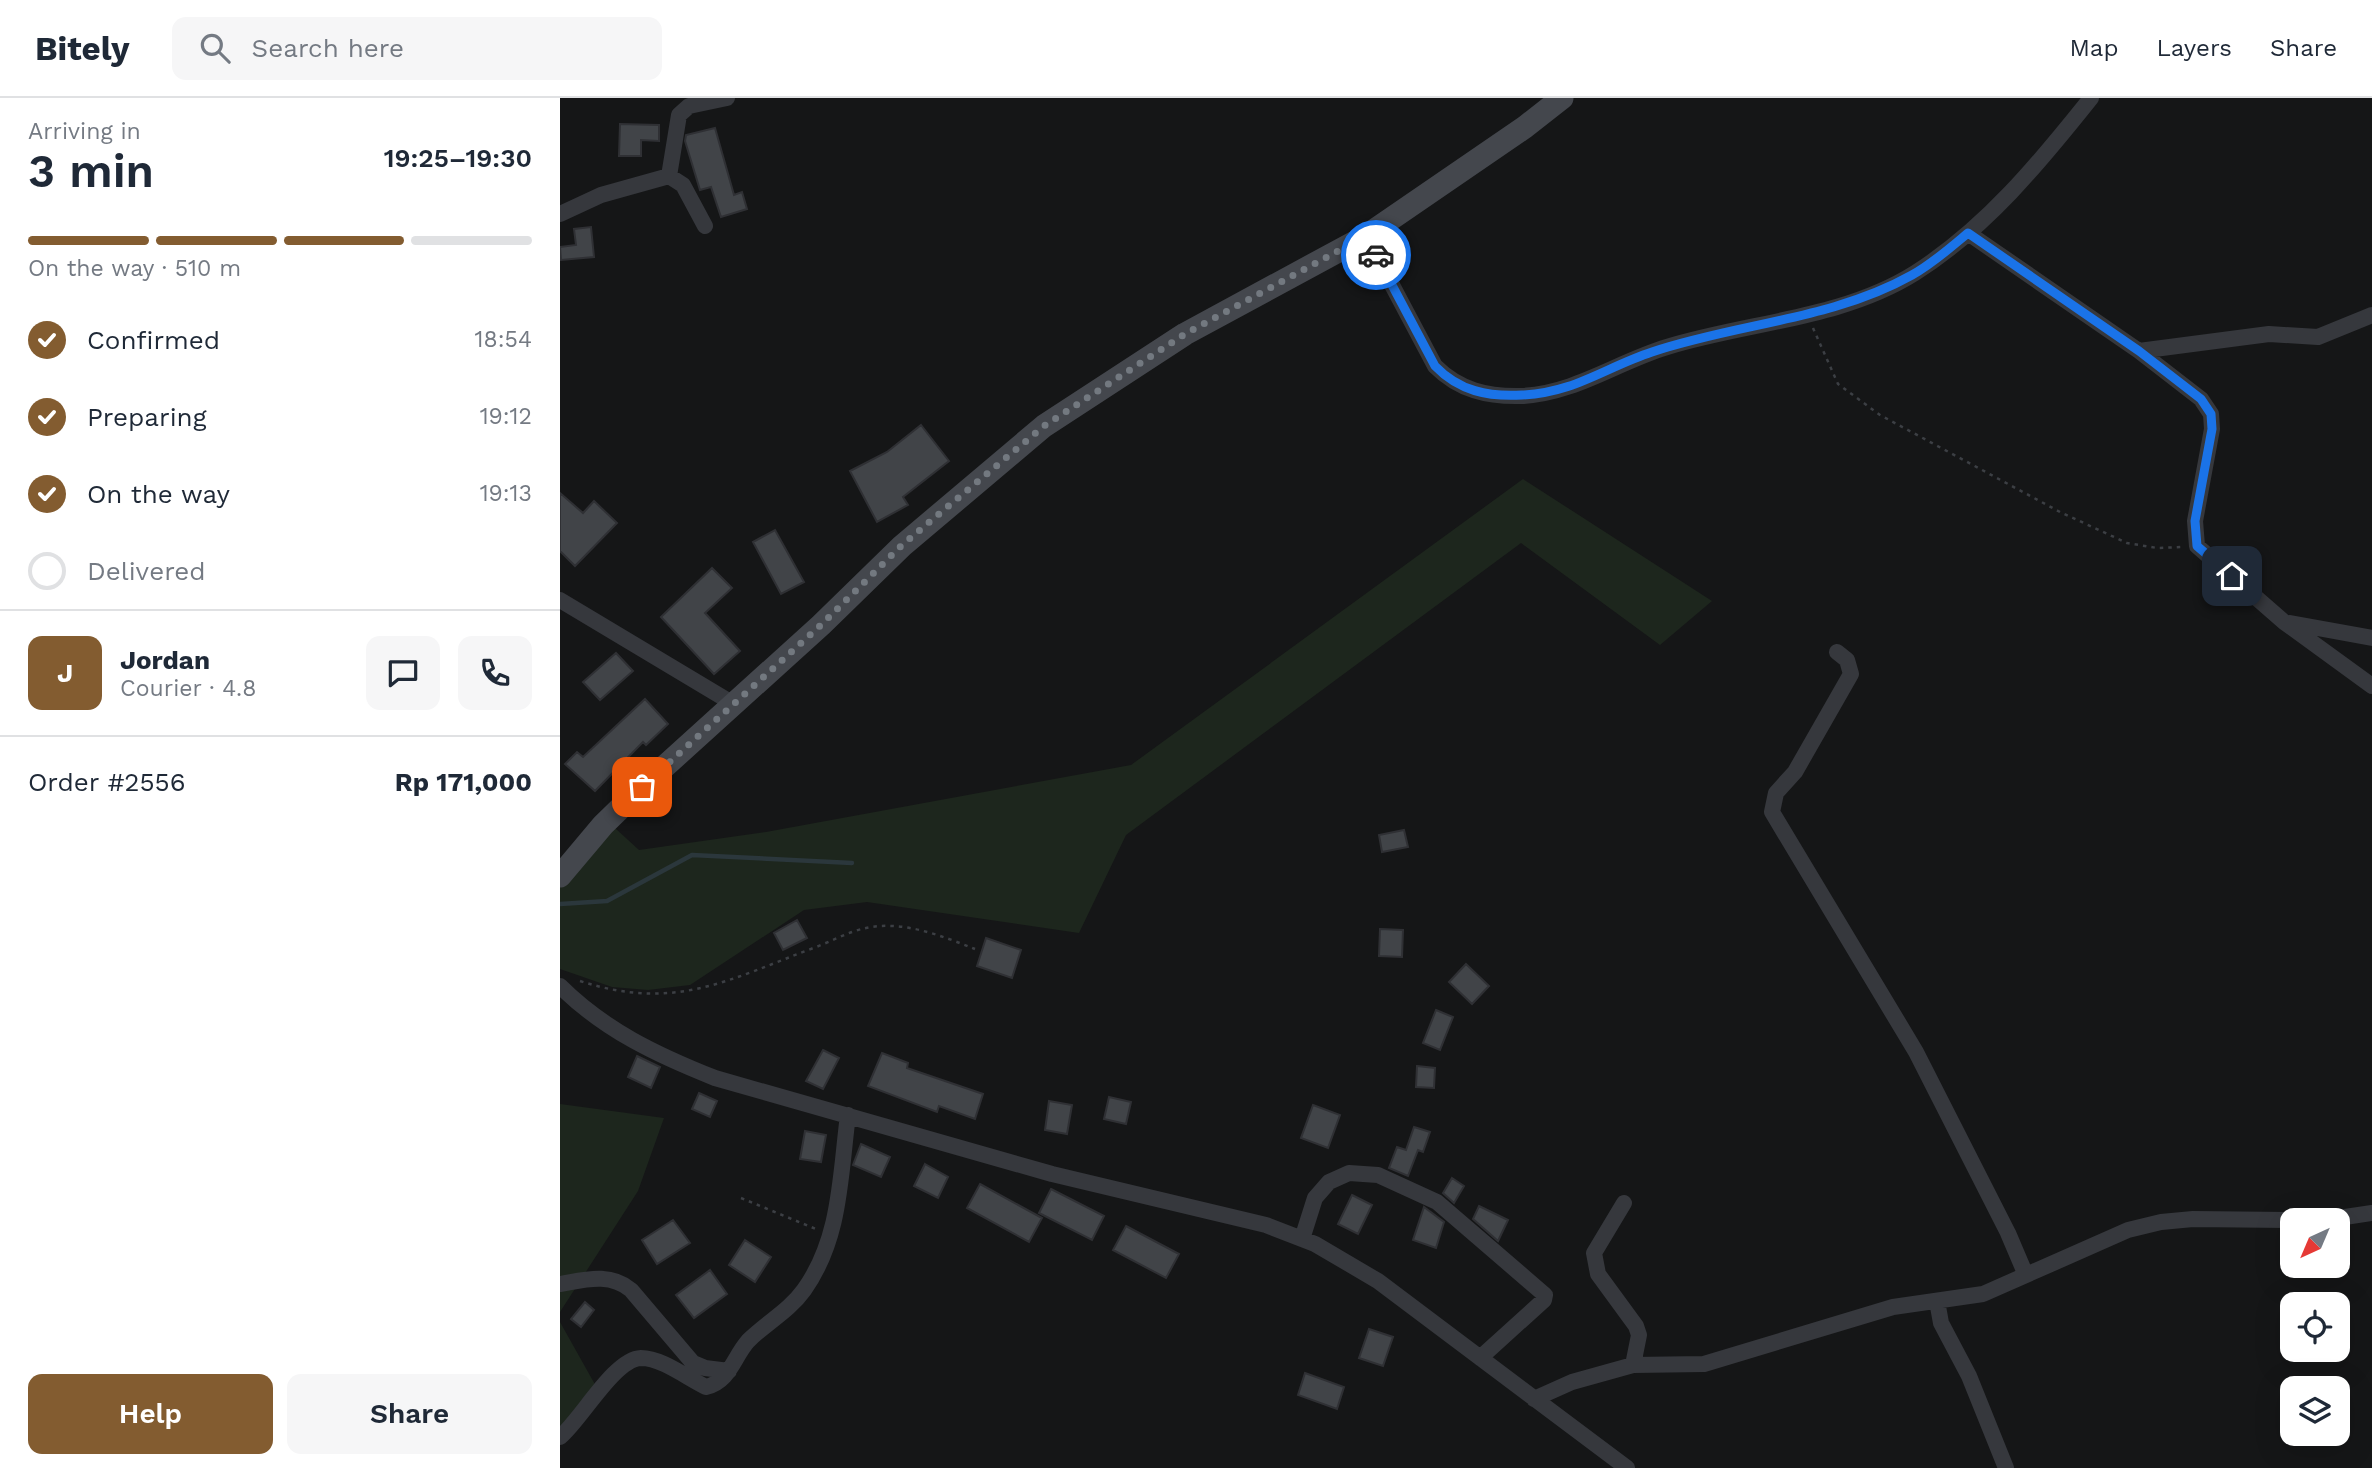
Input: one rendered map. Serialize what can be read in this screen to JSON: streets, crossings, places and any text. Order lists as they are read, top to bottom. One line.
{"north":"bottom left","page":{"header":"Bitely","search":"Search here","nav":["Map","Layers","Share"],"heading":["3 min","Arriving in","19:25–19:30"],"panel":["Jordan","Courier · 4.8","Order #2556","Rp 171,000"],"bar":"On the way · 510 m","list":[["Confirmed","18:54"],["Preparing","19:12"],["On the way","19:13"],"Delivered"],"round":"J","buttons":["Help","Share"]}}
